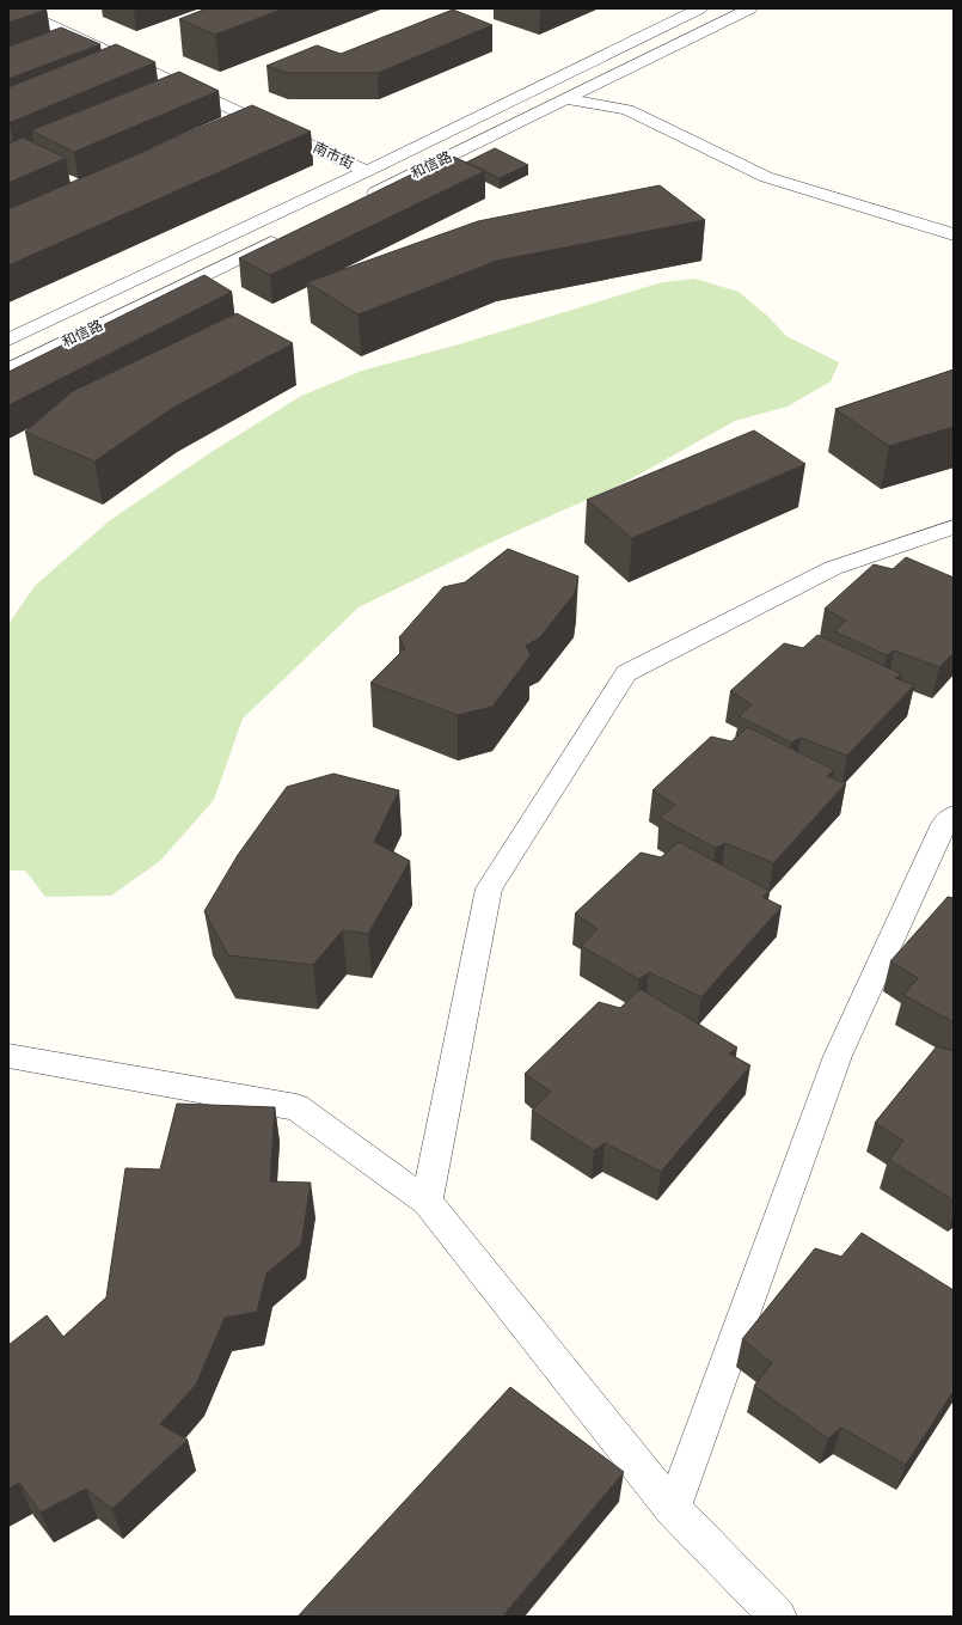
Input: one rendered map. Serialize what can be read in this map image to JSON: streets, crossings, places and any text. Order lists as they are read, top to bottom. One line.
{"streets":{"street":["南市街","和信路"]},"crossings":[["南市街","和信路"]]}
